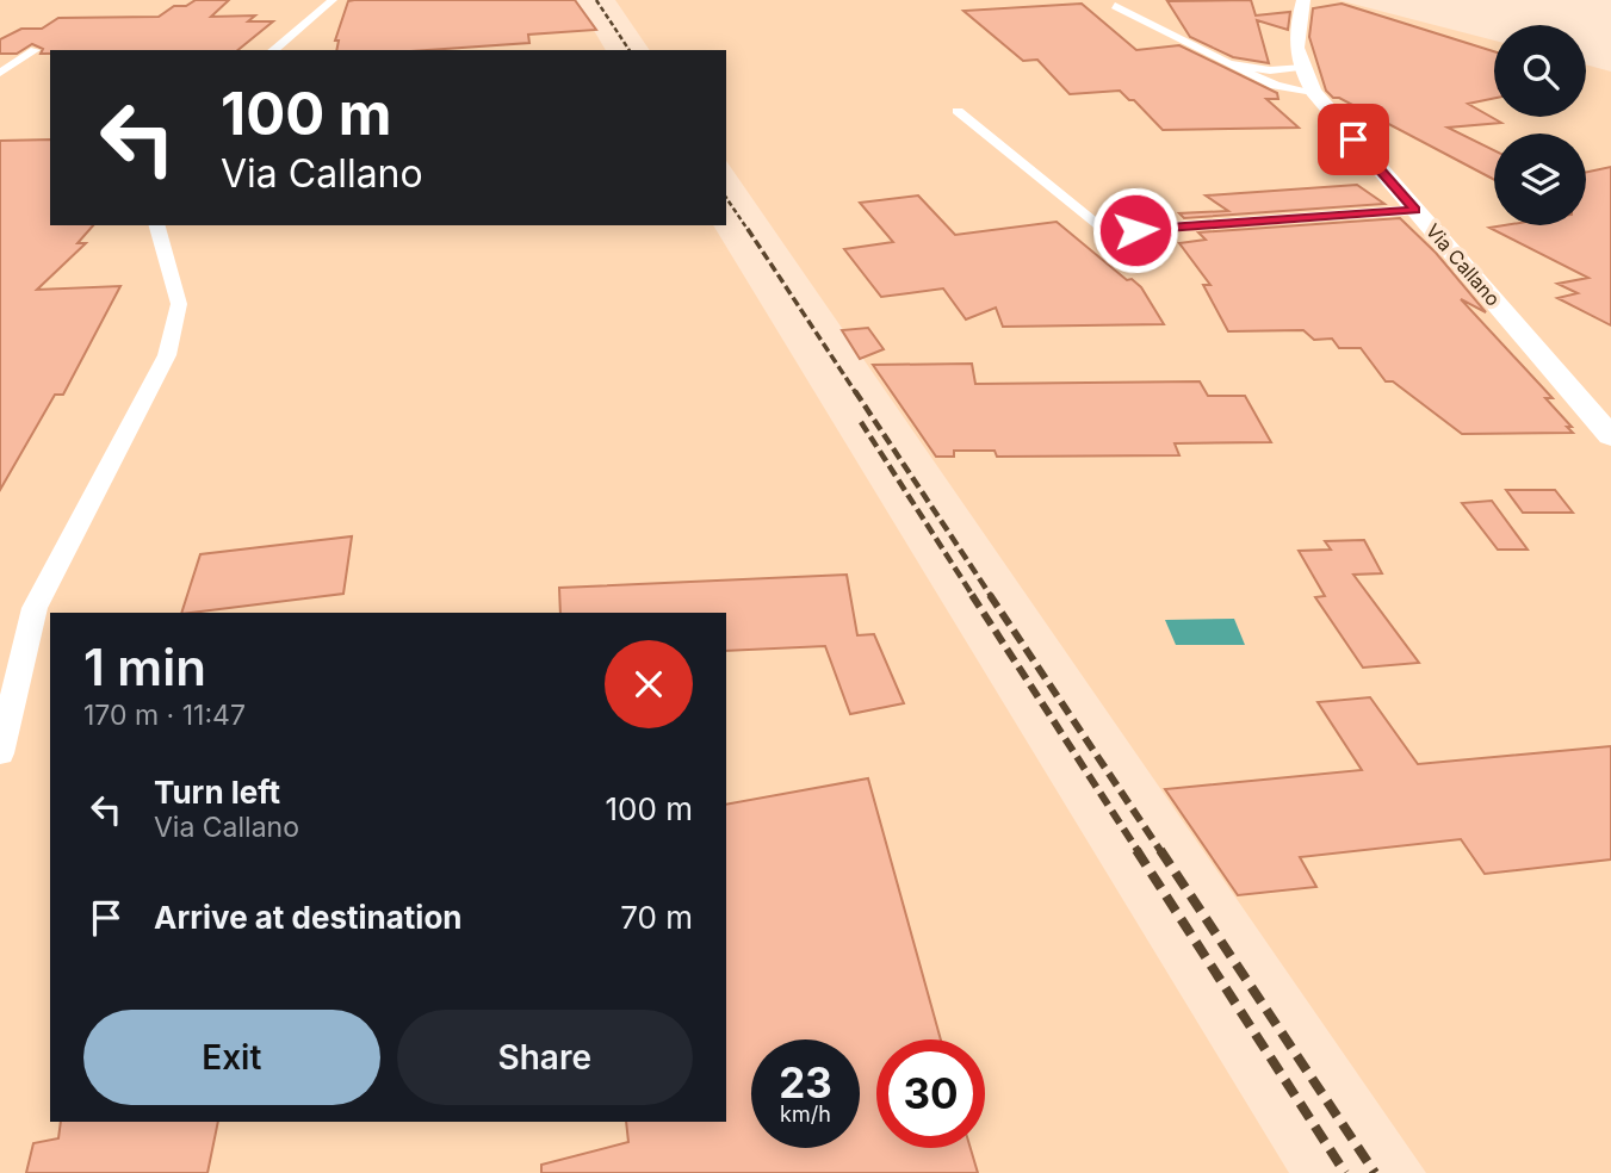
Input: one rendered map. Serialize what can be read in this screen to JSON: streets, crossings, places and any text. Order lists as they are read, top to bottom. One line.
{"streets":{"street":["Via Callano"]},"page":{"turn":["100 m","Via Callano"],"heading":["1 min","170 m · 11:47"],"list":[{"name":"Turn left","note":"Via Callano","value":"100 m"},{"name":"Arrive at destination","value":"70 m"}],"buttons":["Exit","Share"],"speed":"23 km/h","limit":"30"}}
